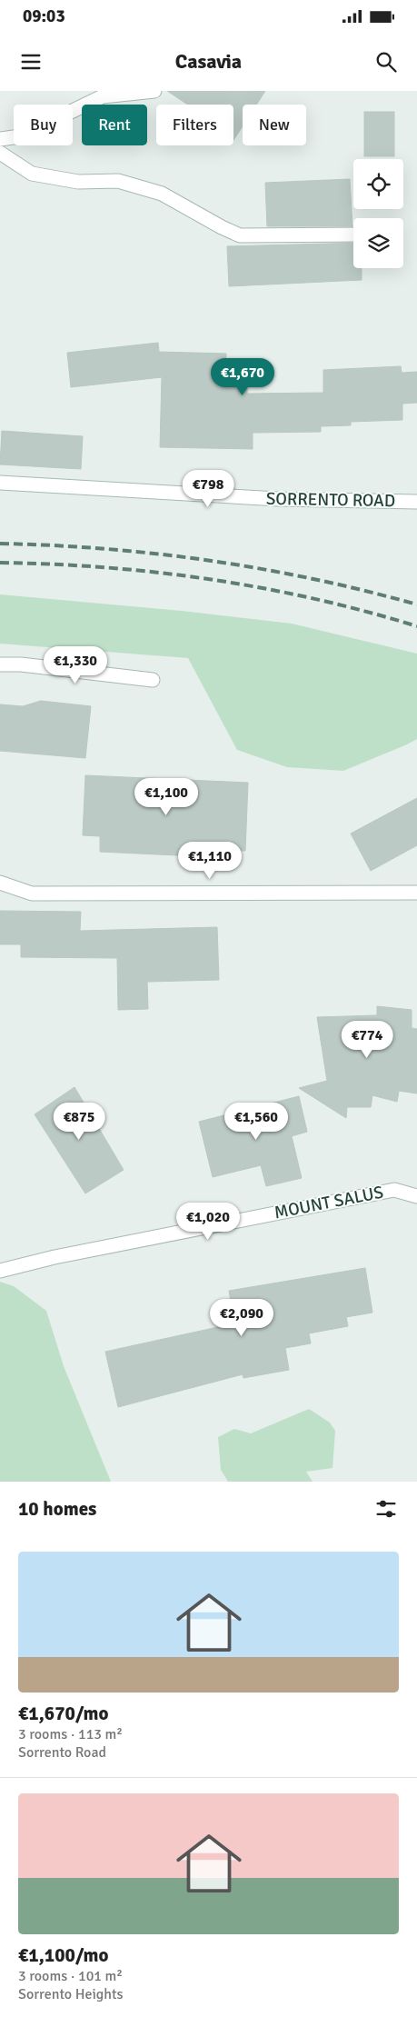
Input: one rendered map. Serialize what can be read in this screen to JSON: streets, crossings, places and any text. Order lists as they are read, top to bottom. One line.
{"streets":{"street":["SORRENTO ROAD","MOUNT SALUS"]},"page":{"status":"09:03","header":"Casavia","chip":["Buy","Rent","Filters","New"],"price":["€1,670","€798","€1,330","€1,100","€1,110","€774","€875","€1,560","€1,020","€2,090"],"heading":"10 homes","list":[{"name":"€1,670/mo","note":"3 rooms · 113 m² · Sorrento Road"},{"name":"€1,100/mo","note":"3 rooms · 101 m² · Sorrento Heights"}]}}
